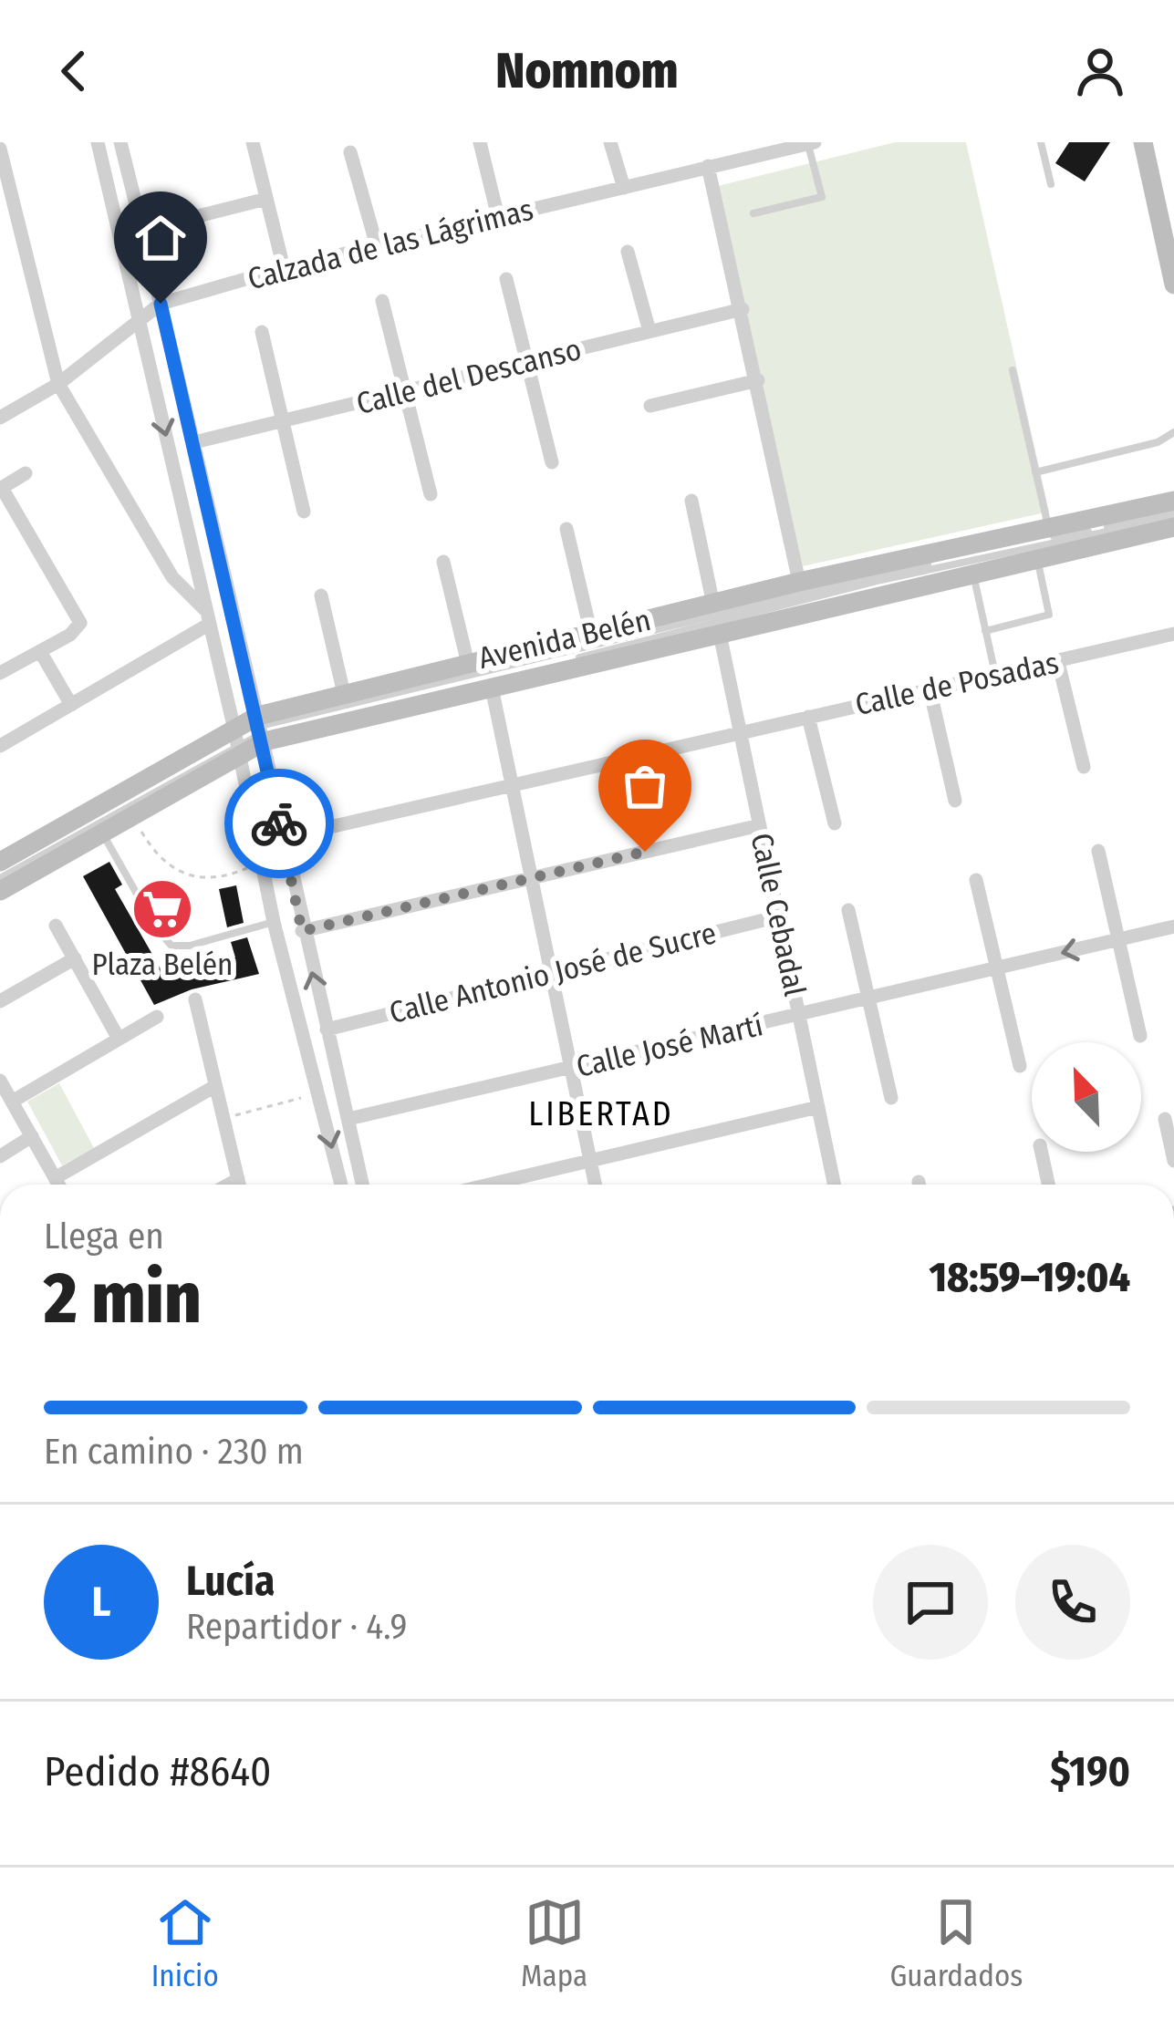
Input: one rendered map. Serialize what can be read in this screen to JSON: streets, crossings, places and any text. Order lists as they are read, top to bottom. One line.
{"streets":{"main road":["Avenida Belén"],"street":["Calzada de las Lágrimas","Calle del Descanso","Calle de Posadas","Calle Cebadal","Calle Antonio José de Sucre","Calle José Martí"]},"crossings":[["Avenida Belén","Calle Cebadal"],["Calle de Posadas","Calle Cebadal"],["Calle Cebadal","Calle Antonio José de Sucre"],["Calle Cebadal","Calle José Martí"]],"districts":["LIBERTAD"],"places":{"supermarket":["Plaza Belén"]},"north":"top left","page":{"header":"Nomnom","heading":["2 min","Llega en","18:59–19:04"],"panel":["Lucía","Repartidor · 4.9","Pedido #8640","$190"],"bar":"En camino · 230 m","round":"L","tabs":["Inicio","Mapa","Guardados"]}}
